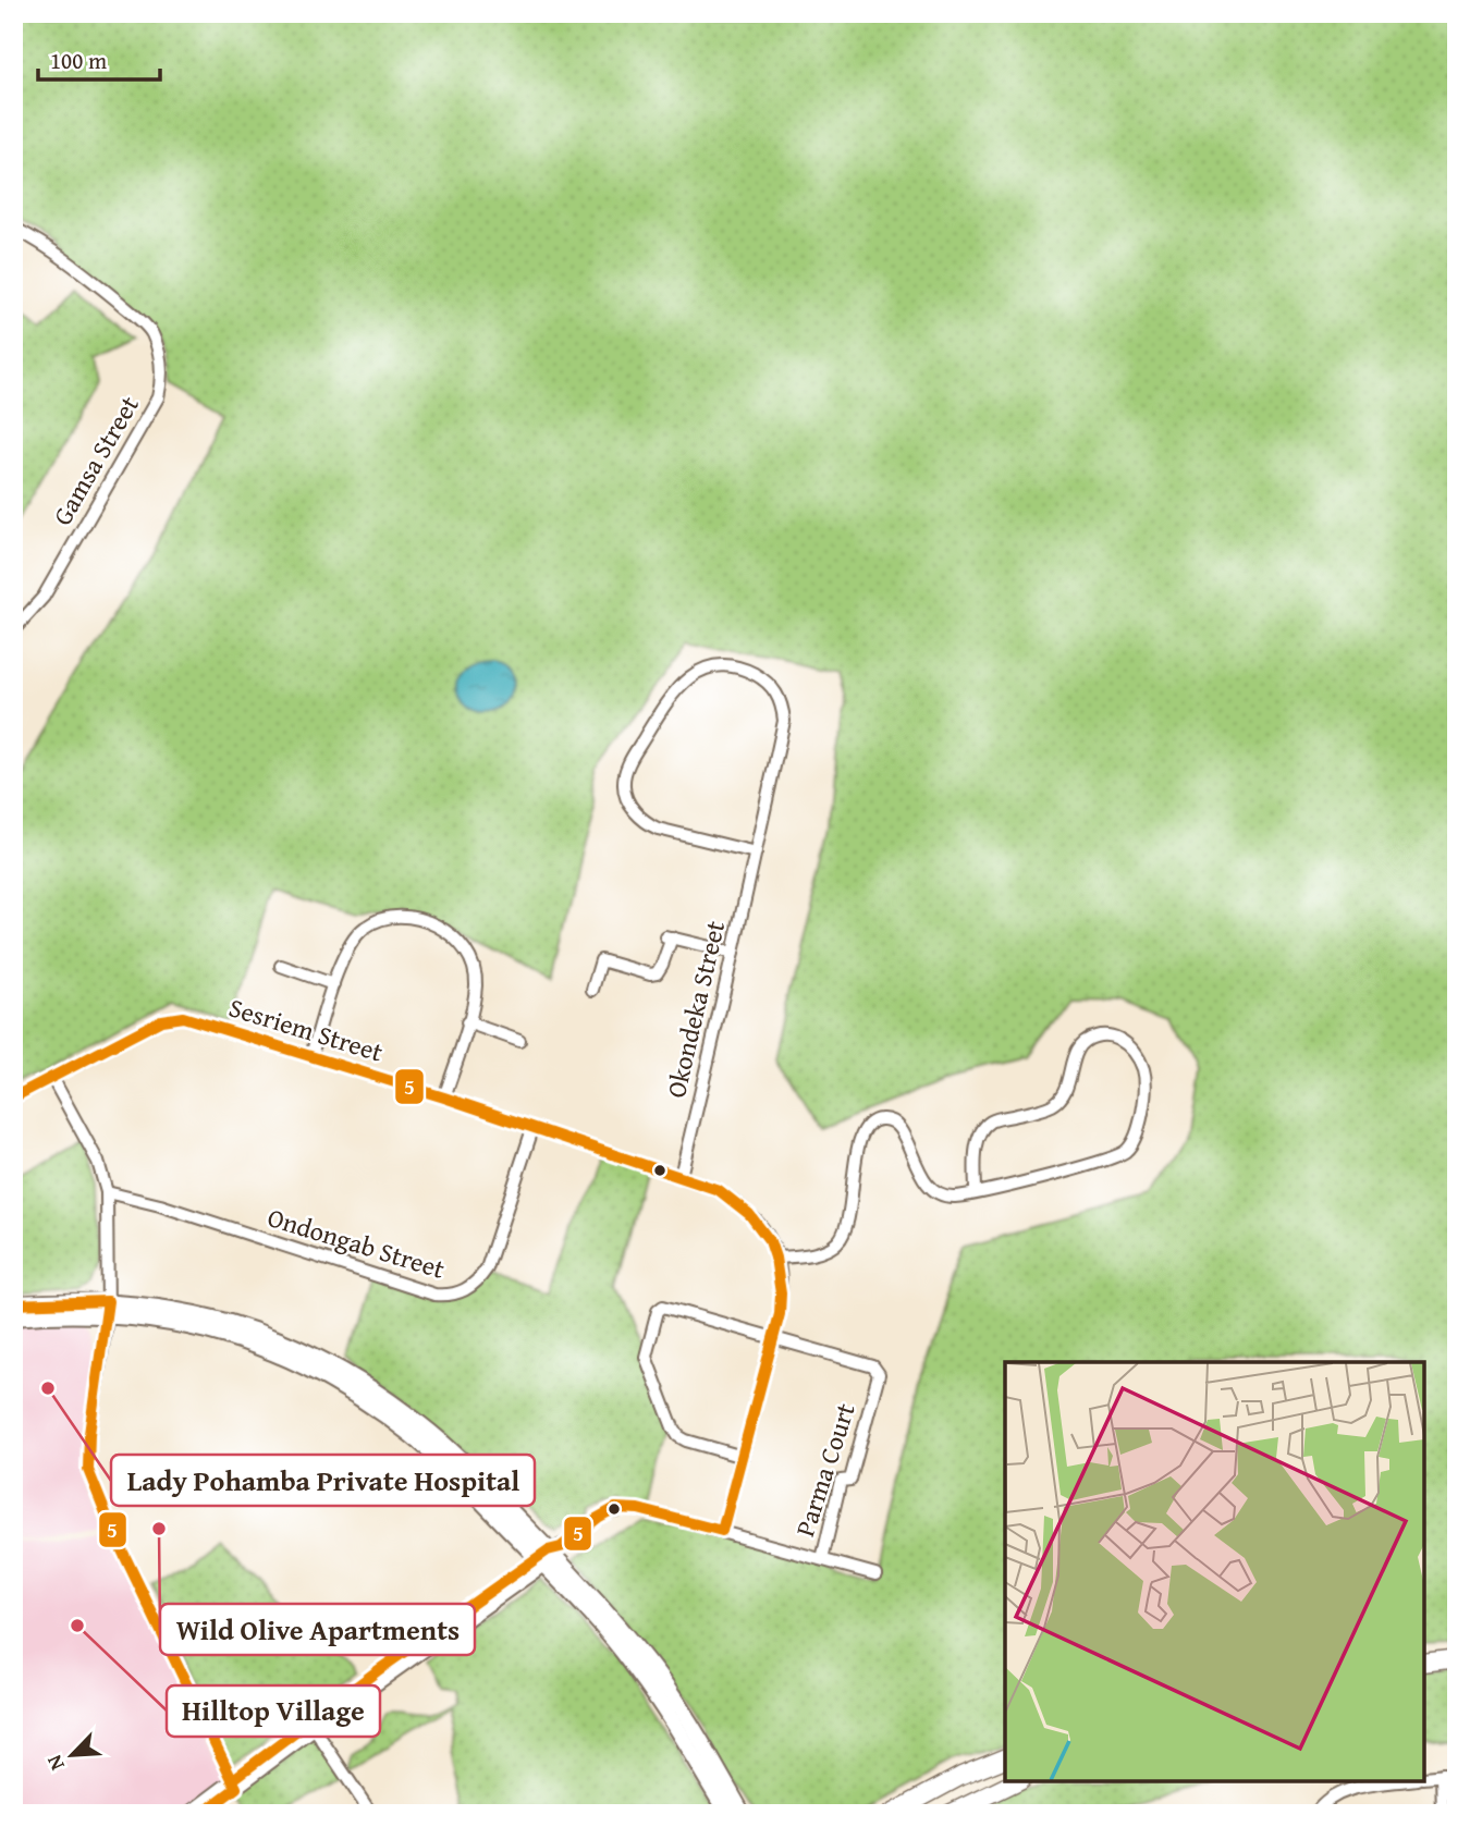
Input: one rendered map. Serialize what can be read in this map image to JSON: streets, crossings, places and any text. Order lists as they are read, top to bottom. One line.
{"streets":{"street":["Gamsa Street","Okondeka Street","Sesriem Street","Ondongab Street","Parma Court"]},"crossings":[["Okondeka Street","Sesriem Street"],["Sesriem Street","Ondongab Street"],["Sesriem Street","Parma Court"]],"places":["Lady Pohamba Private Hospital","Wild Olive Apartments","Hilltop Village"],"lines":["transit line 5"],"scale_bar":"100 m","north":"bottom left"}
